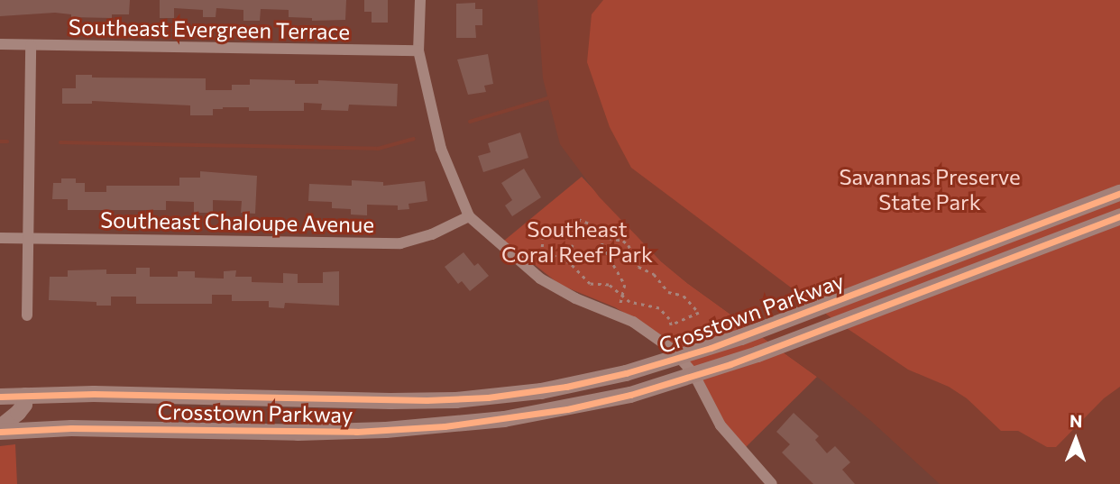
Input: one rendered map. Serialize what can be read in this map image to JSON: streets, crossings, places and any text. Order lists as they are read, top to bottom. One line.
{"streets":{"main road":["Crosstown Parkway"],"street":["Southeast Evergreen Terrace","Southeast Chaloupe Avenue"]},"parks":["Savannas Preserve State Park","Southeast Coral Reef Park"],"north":"top"}
